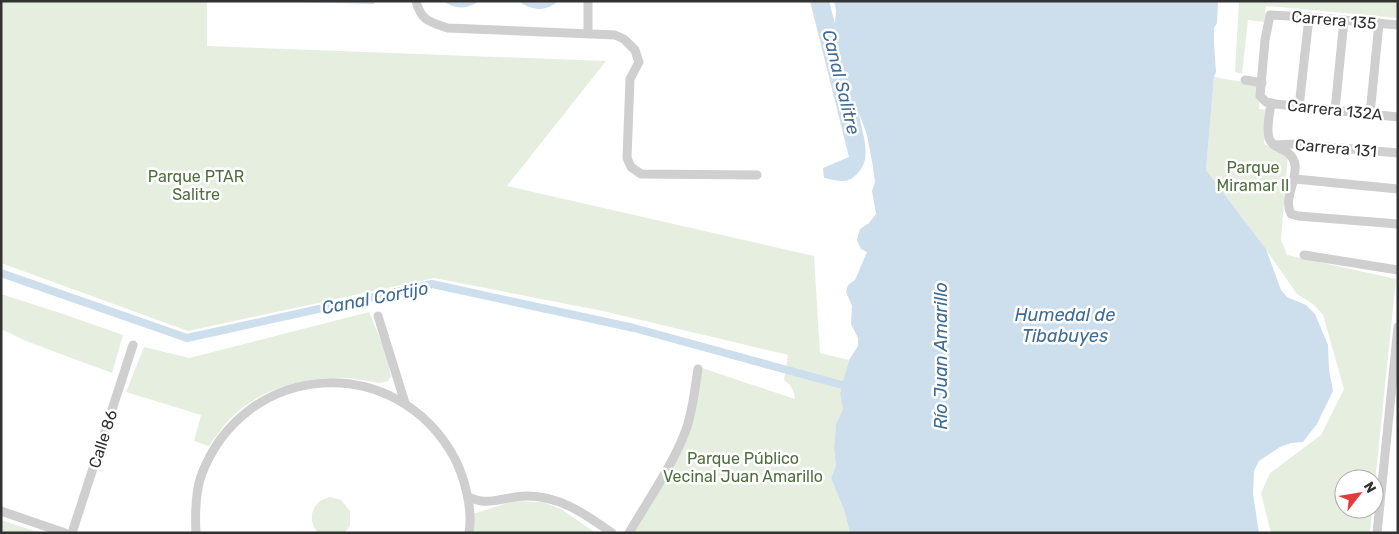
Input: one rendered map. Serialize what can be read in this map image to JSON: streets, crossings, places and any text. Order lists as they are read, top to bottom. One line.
{"streets":{"street":["Carrera 135","Carrera 132A","Carrera 131","Calle 86"]},"water":["Canal Salitre","Canal Cortijo","Humedal de Tibabuyes","Río Juan Amarillo"],"parks":["Parque Miramar II","Parque PTAR Salitre","Parque Público Vecinal Juan Amarillo"],"north":"top right"}
